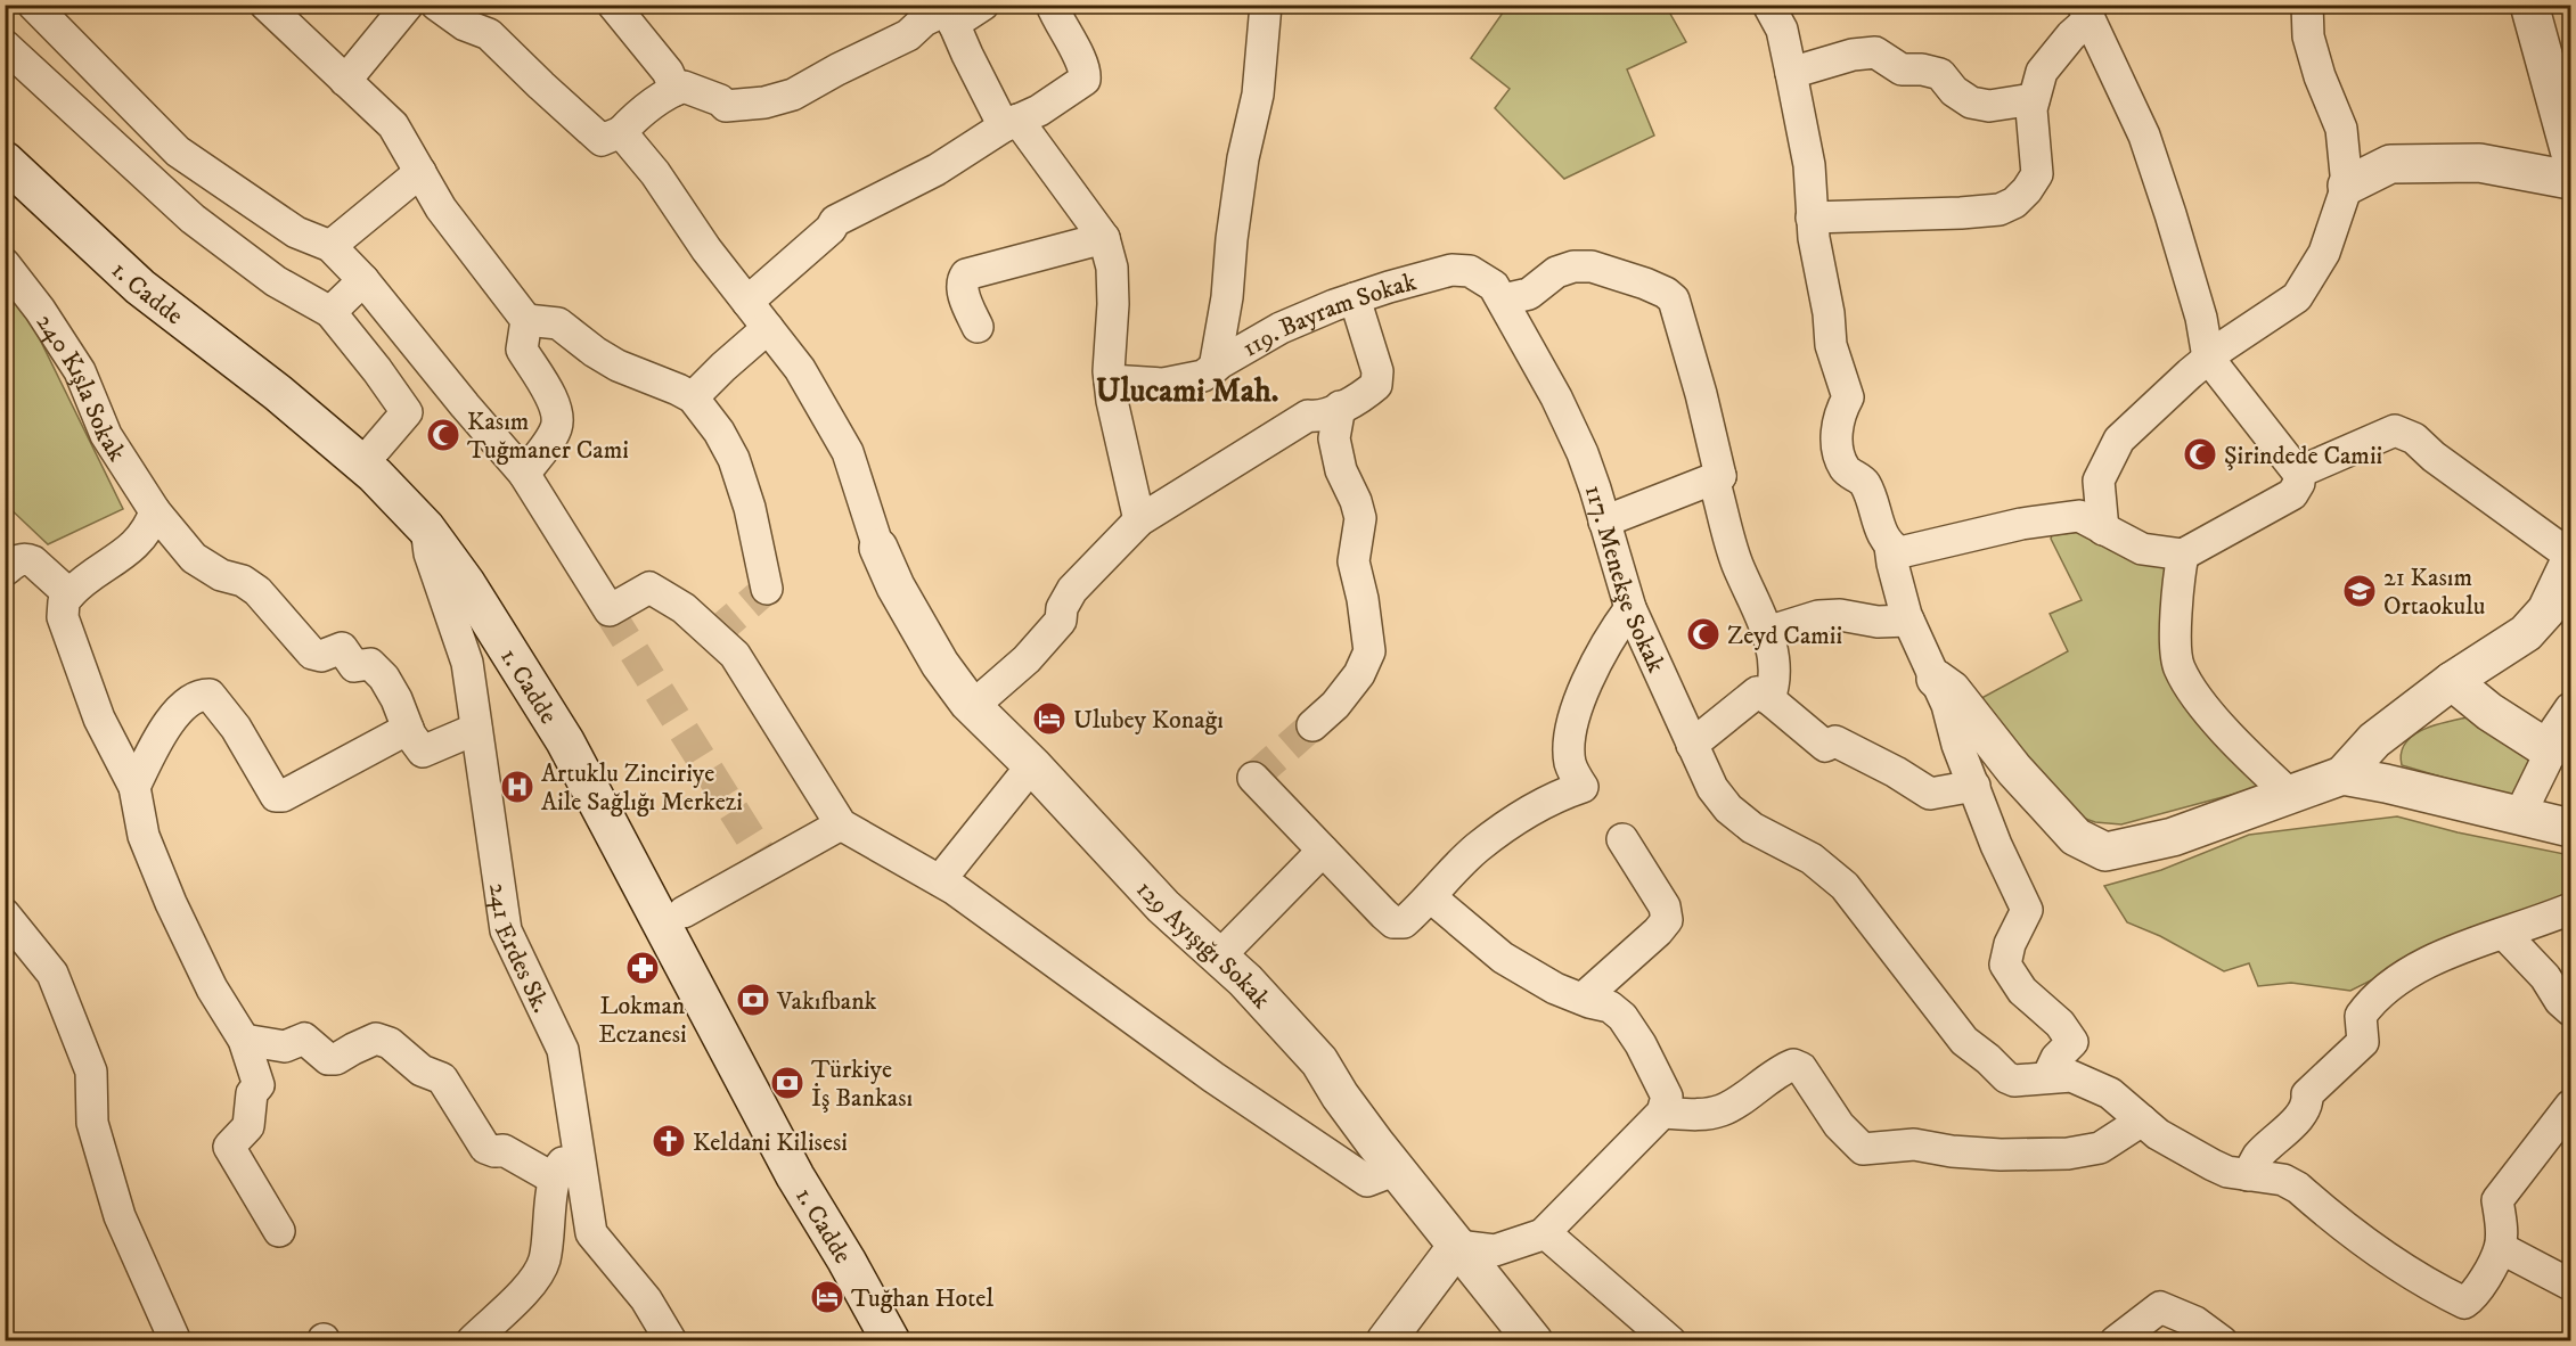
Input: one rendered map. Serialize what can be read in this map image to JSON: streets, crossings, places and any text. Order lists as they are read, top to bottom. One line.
{"streets":{"street":["1. Cadde","119. Bayram Sokak","240 Kışla Sokak","117. Menekşe Sokak","129 Ayışığı Sokak","241 Erdes Sk."]},"crossings":[["1. Cadde","241 Erdes Sk."],["119. Bayram Sokak","117. Menekşe Sokak"]],"districts":["Ulucami Mah."],"places":{"mosque":["Kasım Tuğmaner Cami","Şirindede Camii","Zeyd Camii"],"school or university":["21 Kasım Ortaokulu"],"hotel":["Ulubey Konağı","Tuğhan Hotel"],"hospital":["Artuklu Zinciriye Aile Sağlığı Merkezi"],"pharmacy":["Lokman Eczanesi"],"bank":["Vakıfbank","Türkiye İş Bankası"],"church":["Keldani Kilisesi"]}}
